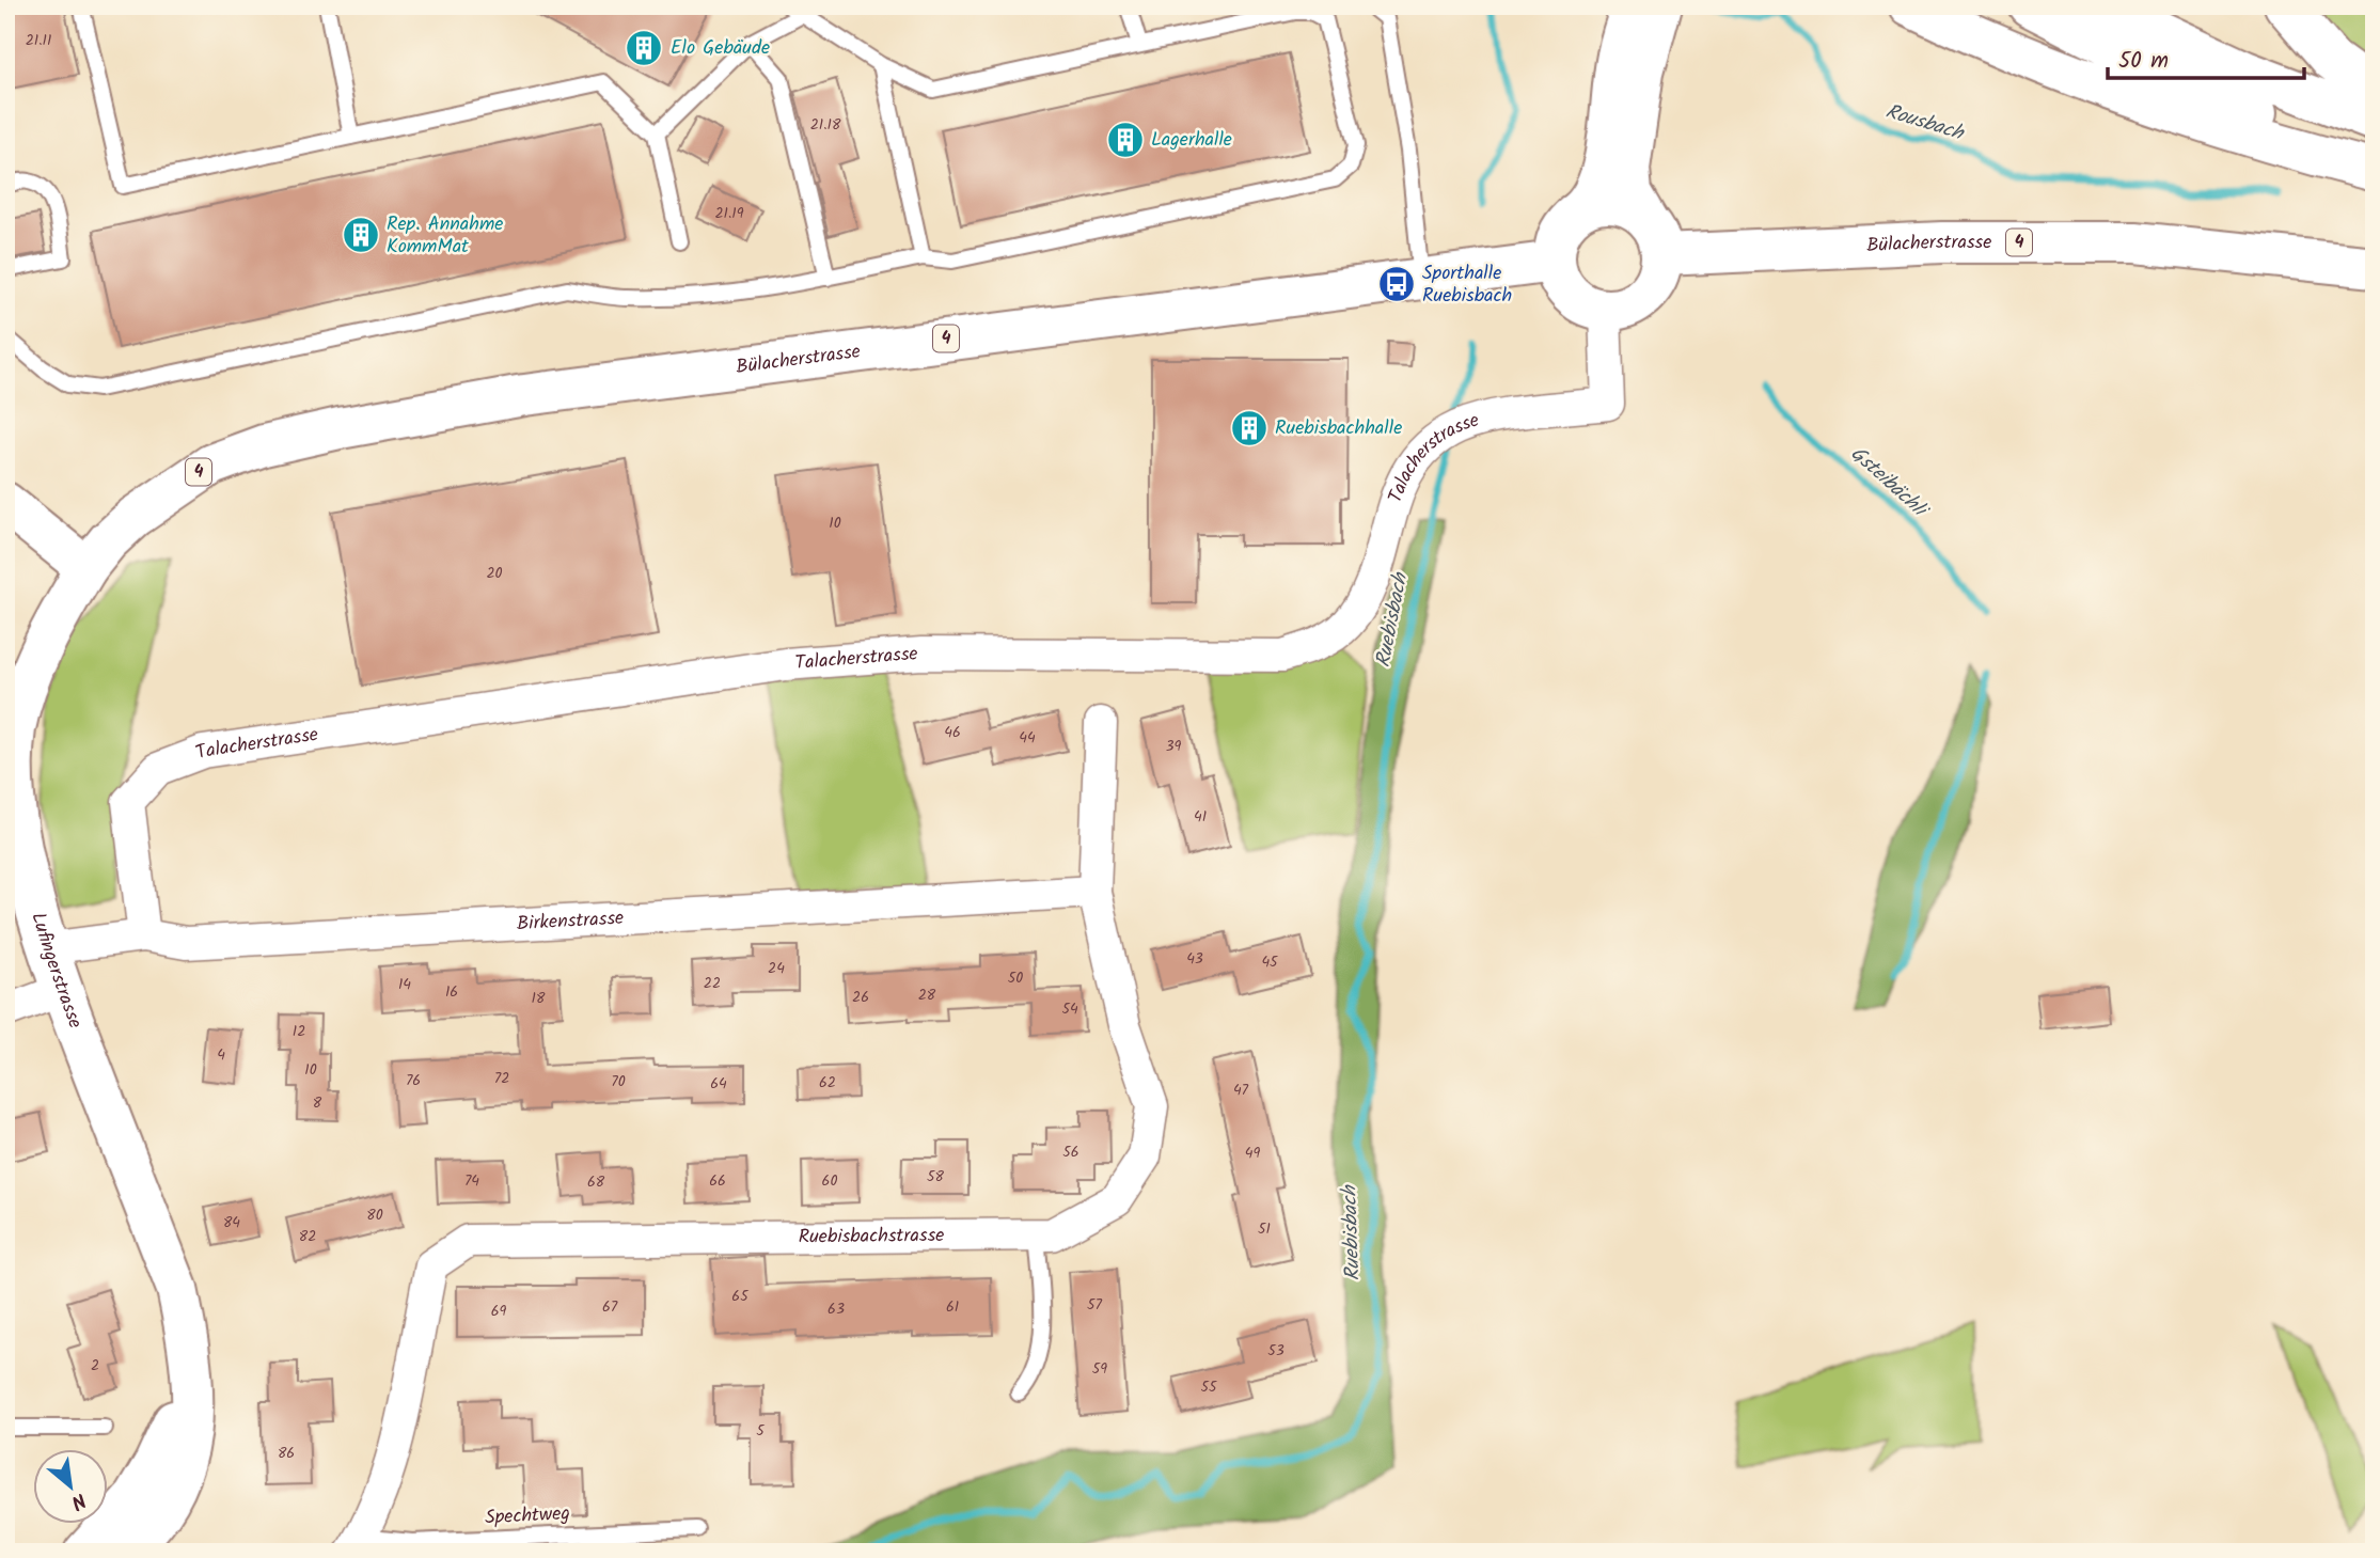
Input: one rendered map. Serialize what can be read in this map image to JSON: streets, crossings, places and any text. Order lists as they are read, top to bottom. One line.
{"streets":{"main road":["4","Bülacherstrasse","Lufingerstrasse"],"street":["Talacherstrasse","Birkenstrasse","Ruebisbachstrasse"],"lane":["Spechtweg"]},"crossings":[["Bülacherstrasse","Talacherstrasse"],["Bülacherstrasse","Lufingerstrasse"],["Talacherstrasse","Birkenstrasse"],["Birkenstrasse","Lufingerstrasse"],["Birkenstrasse","Ruebisbachstrasse"],["Ruebisbachstrasse","Spechtweg"]],"water":["Rousbach","Gsteibächli","Ruebisbach"],"places":{"building":["Elo Gebäude","Lagerhalle","Rep. Annahme KommMat","Ruebisbachhalle"],"bus stop":["Sporthalle Ruebisbach"]},"house_numbers":["21.11","21.18","21.19","10","20","46","44","39","41","43","45","24","50","22","14","16","28","26","18","54","12","4","10","72","76","70","62","64","47","8","56","49","58","74","66","60","68","80","84","51","82","65","57","67","61","63","69","53","2","59","55","5","86"],"scale_bar":"50 m","north":"bottom right"}
